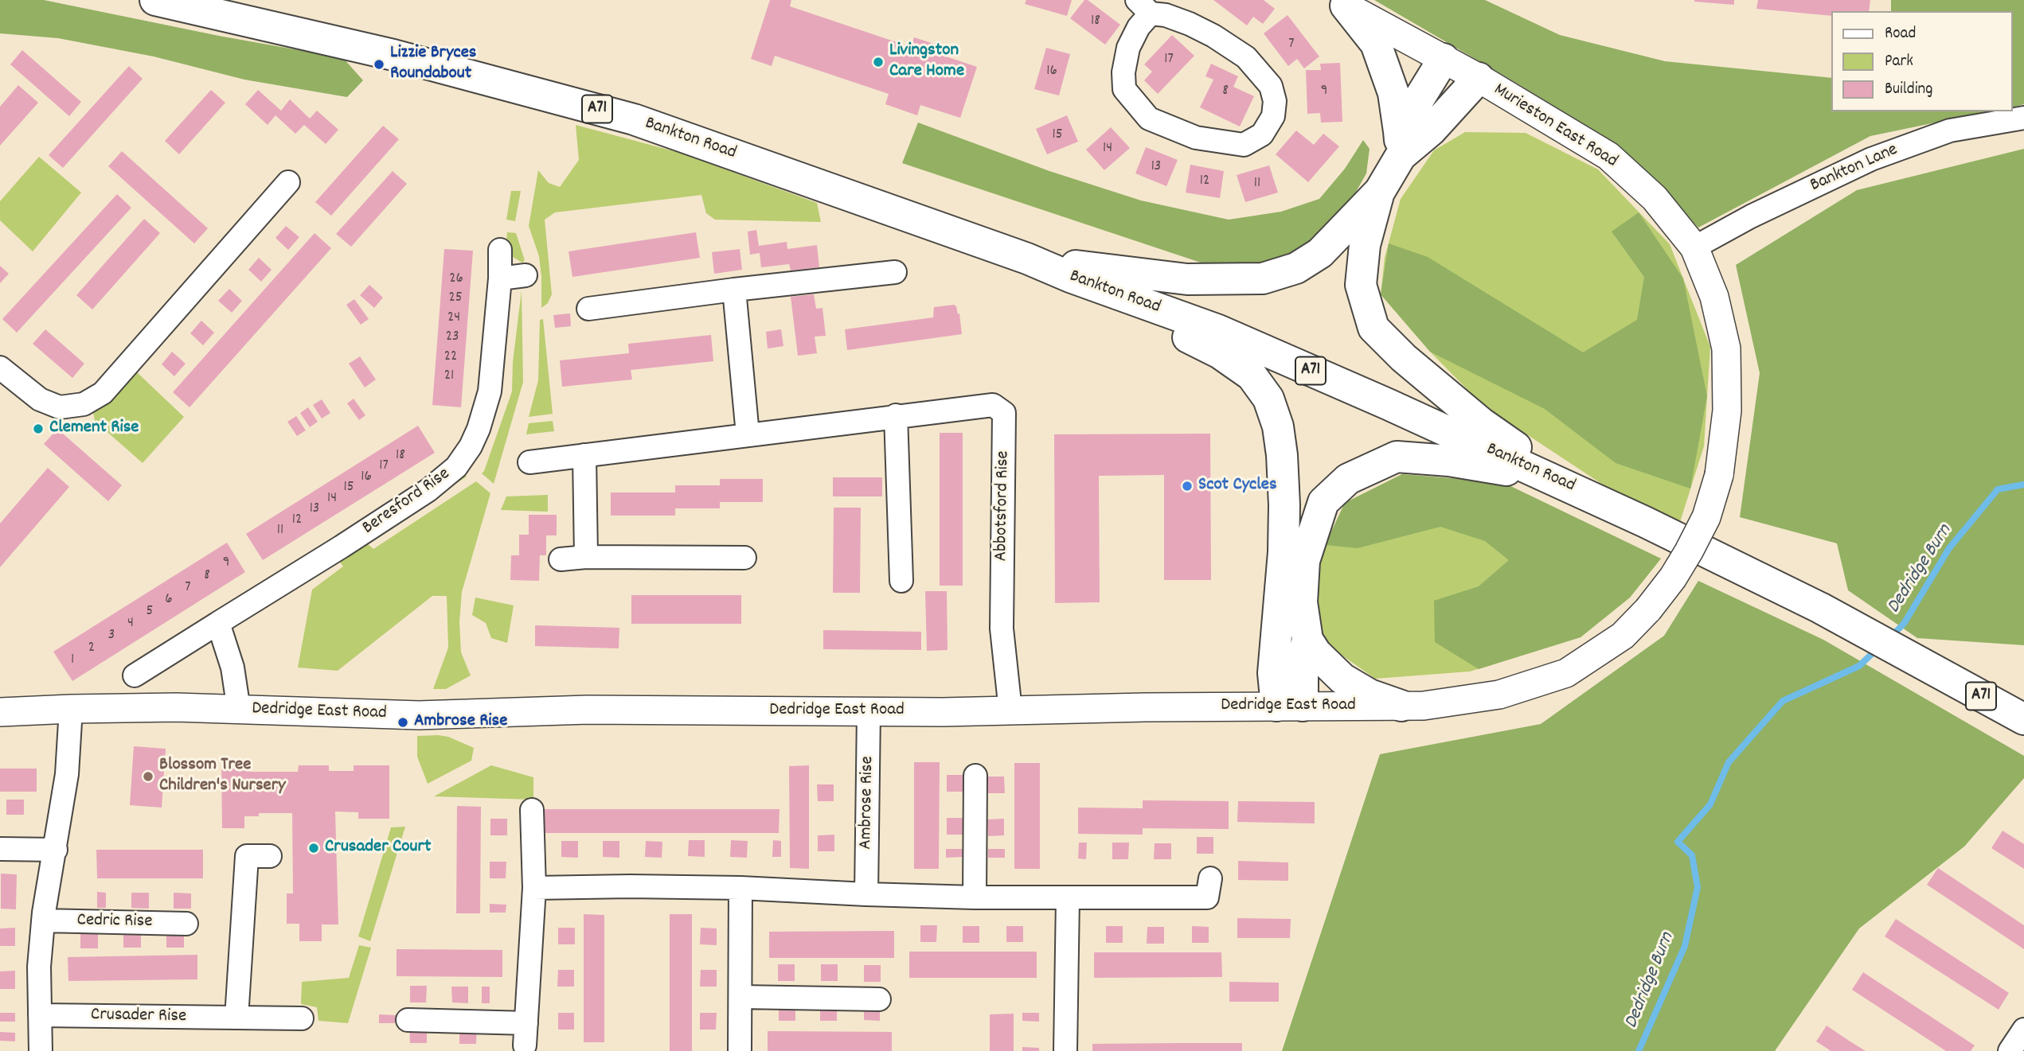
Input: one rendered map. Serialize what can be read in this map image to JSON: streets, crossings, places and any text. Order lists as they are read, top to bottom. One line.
{"streets":{"main road":["A71","Bankton Road"],"street":["Murieston East Road","Bankton Lane","Beresford Rise","Abbotsford Rise","Dedridge East Road","Ambrose Rise","Cedric Rise","Crusader Rise"]},"crossings":[["Murieston East Road","Bankton Lane"],["Murieston East Road","Dedridge East Road"],["Abbotsford Rise","Dedridge East Road"],["Dedridge East Road","Ambrose Rise"]],"water":["Dedridge Burn"],"places":["Livingston Care Home","Lizzie Bryces Roundabout","Clement Rise","Scot Cycles","Ambrose Rise","Blossom Tree Children's Nursery","Crusader Court"],"house_numbers":["18","7","17","16","8","9","15","14","13","12","11","26","25","24","23","22","21","18","17","16","15","14","13","12","11","9","8","7","6","5","4","3","2","1"],"legend":["Road","Park","Building"]}
